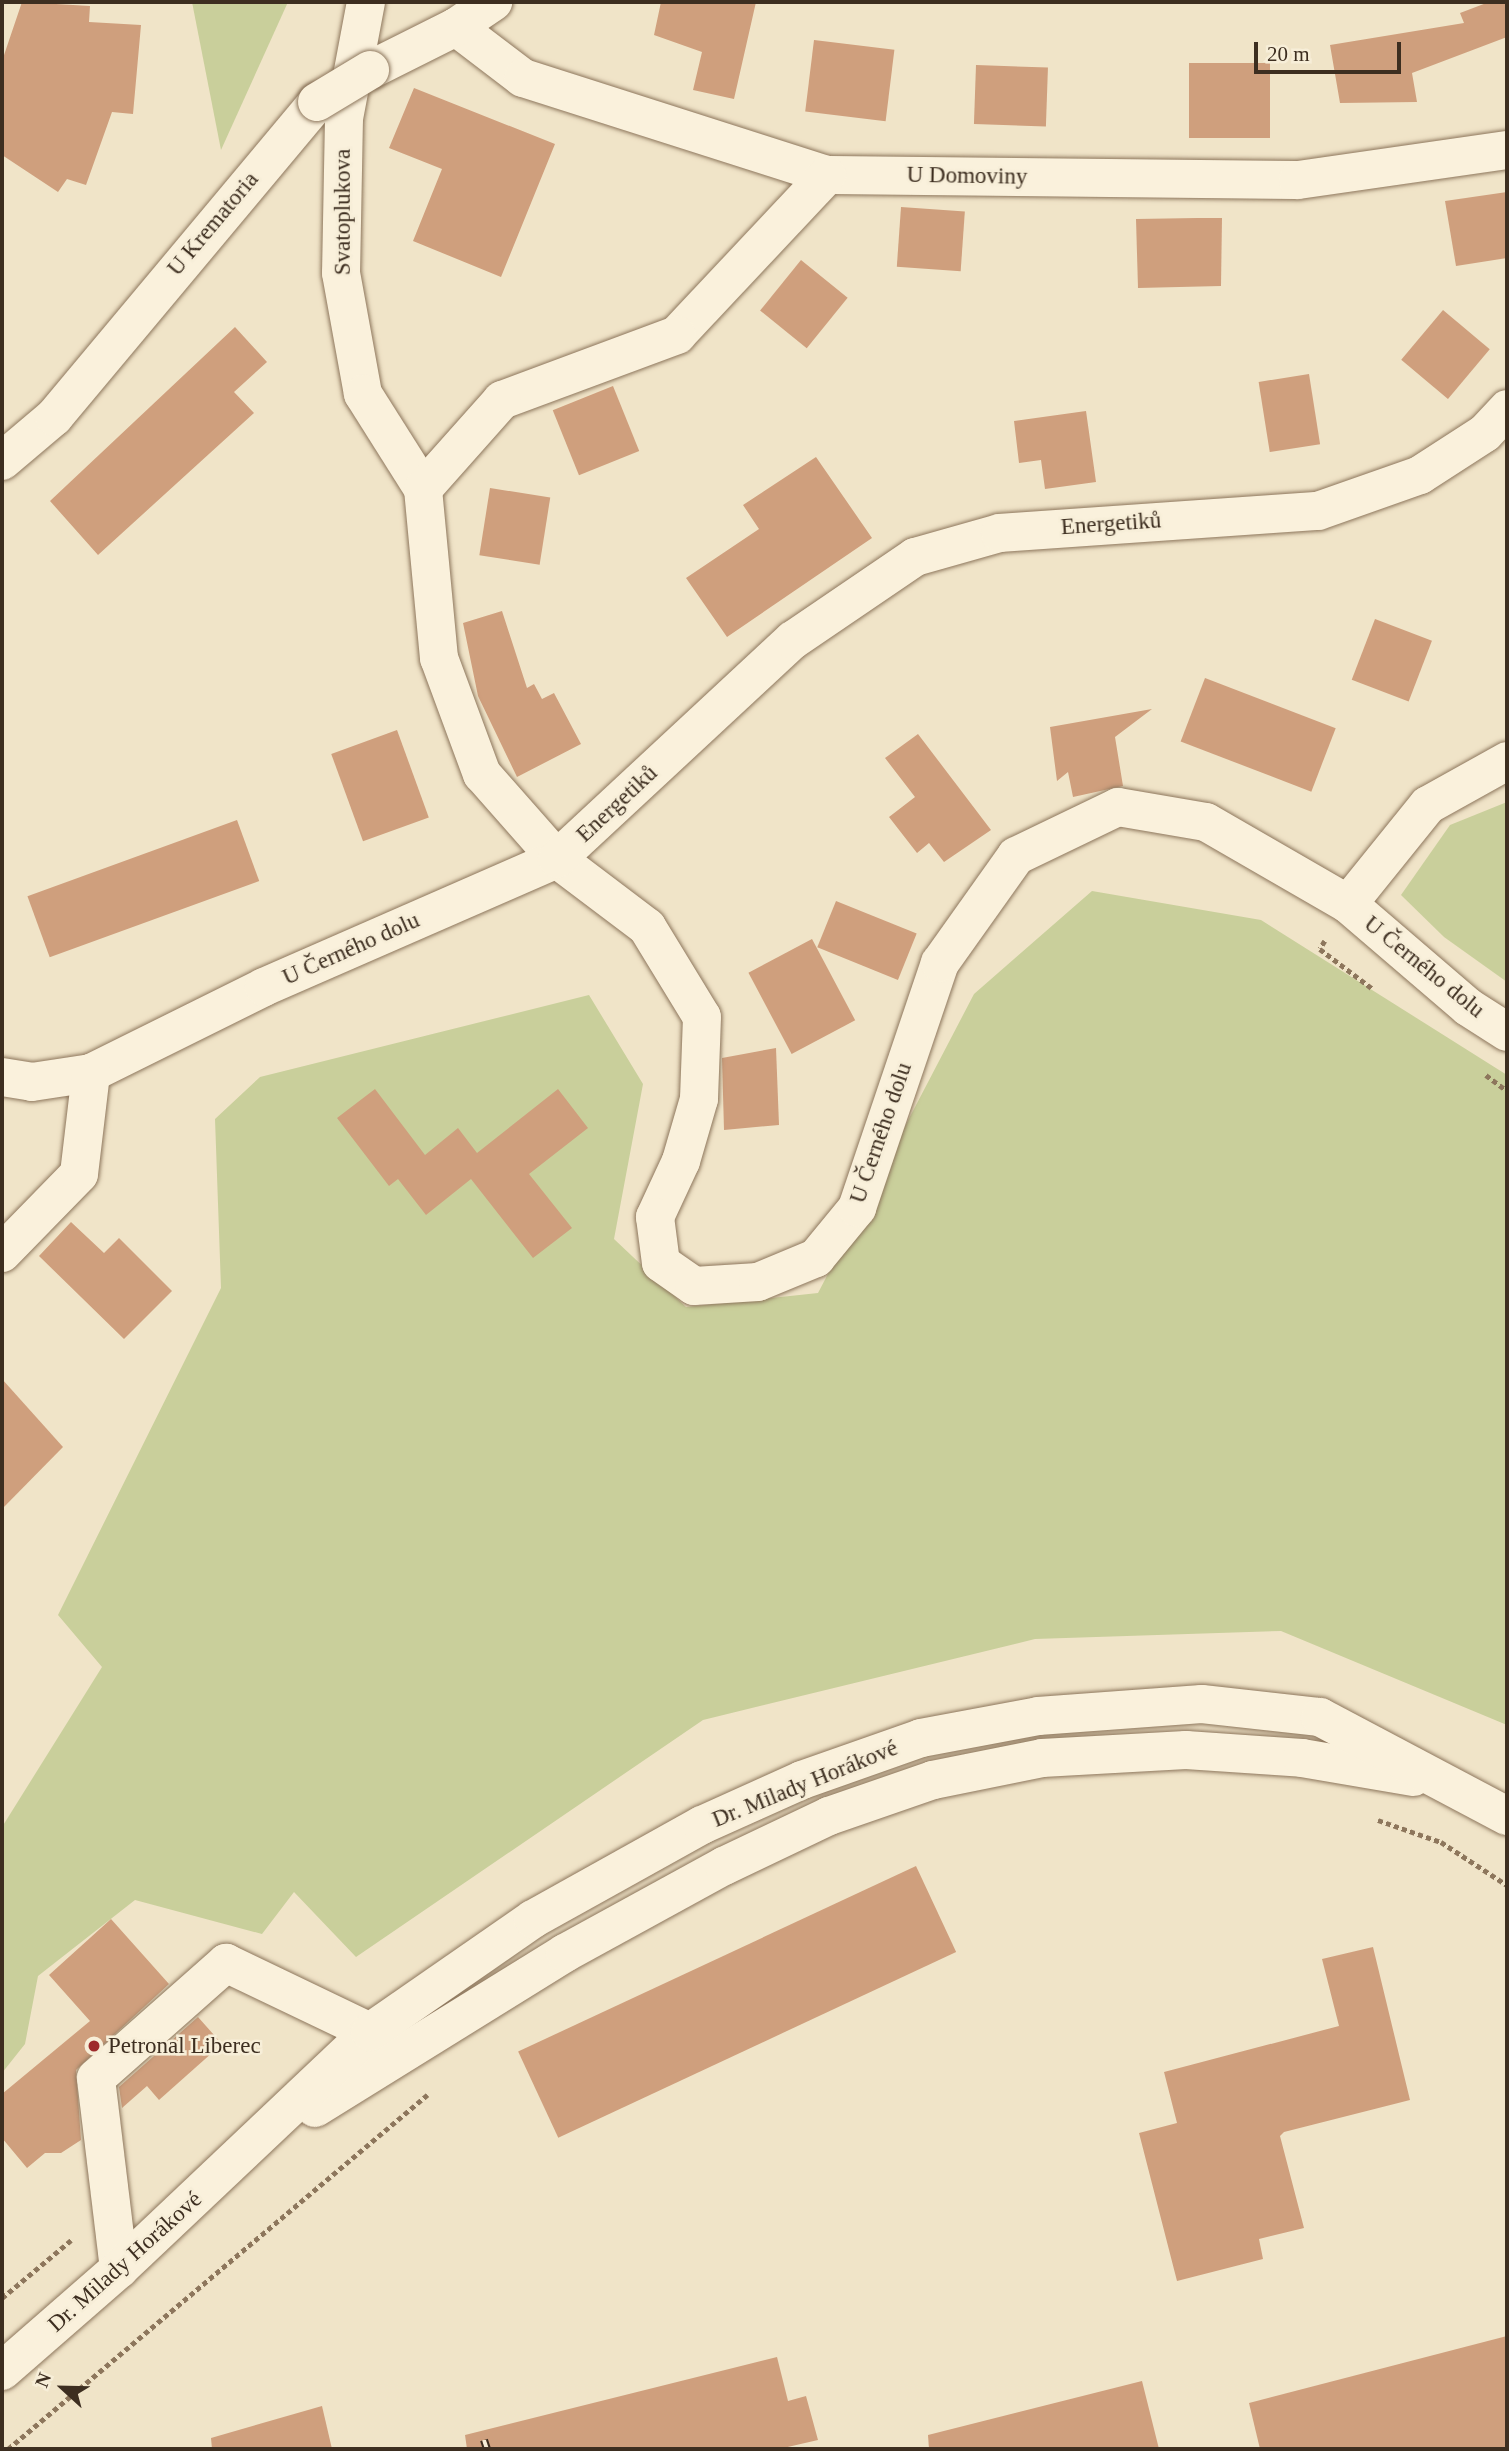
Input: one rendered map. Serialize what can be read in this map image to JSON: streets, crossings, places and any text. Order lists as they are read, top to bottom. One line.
{"streets":{"street":["U Domoviny","Svatoplukova","U Krematoria","Energetiků","U Černého dolu","Dr. Milady Horákové"]},"crossings":[["U Domoviny","U Krematoria"],["Svatoplukova","Energetiků"],["Energetiků","U Černého dolu"]],"places":["Petronal Liberec"],"scale_bar":"20 m","north":"left"}
